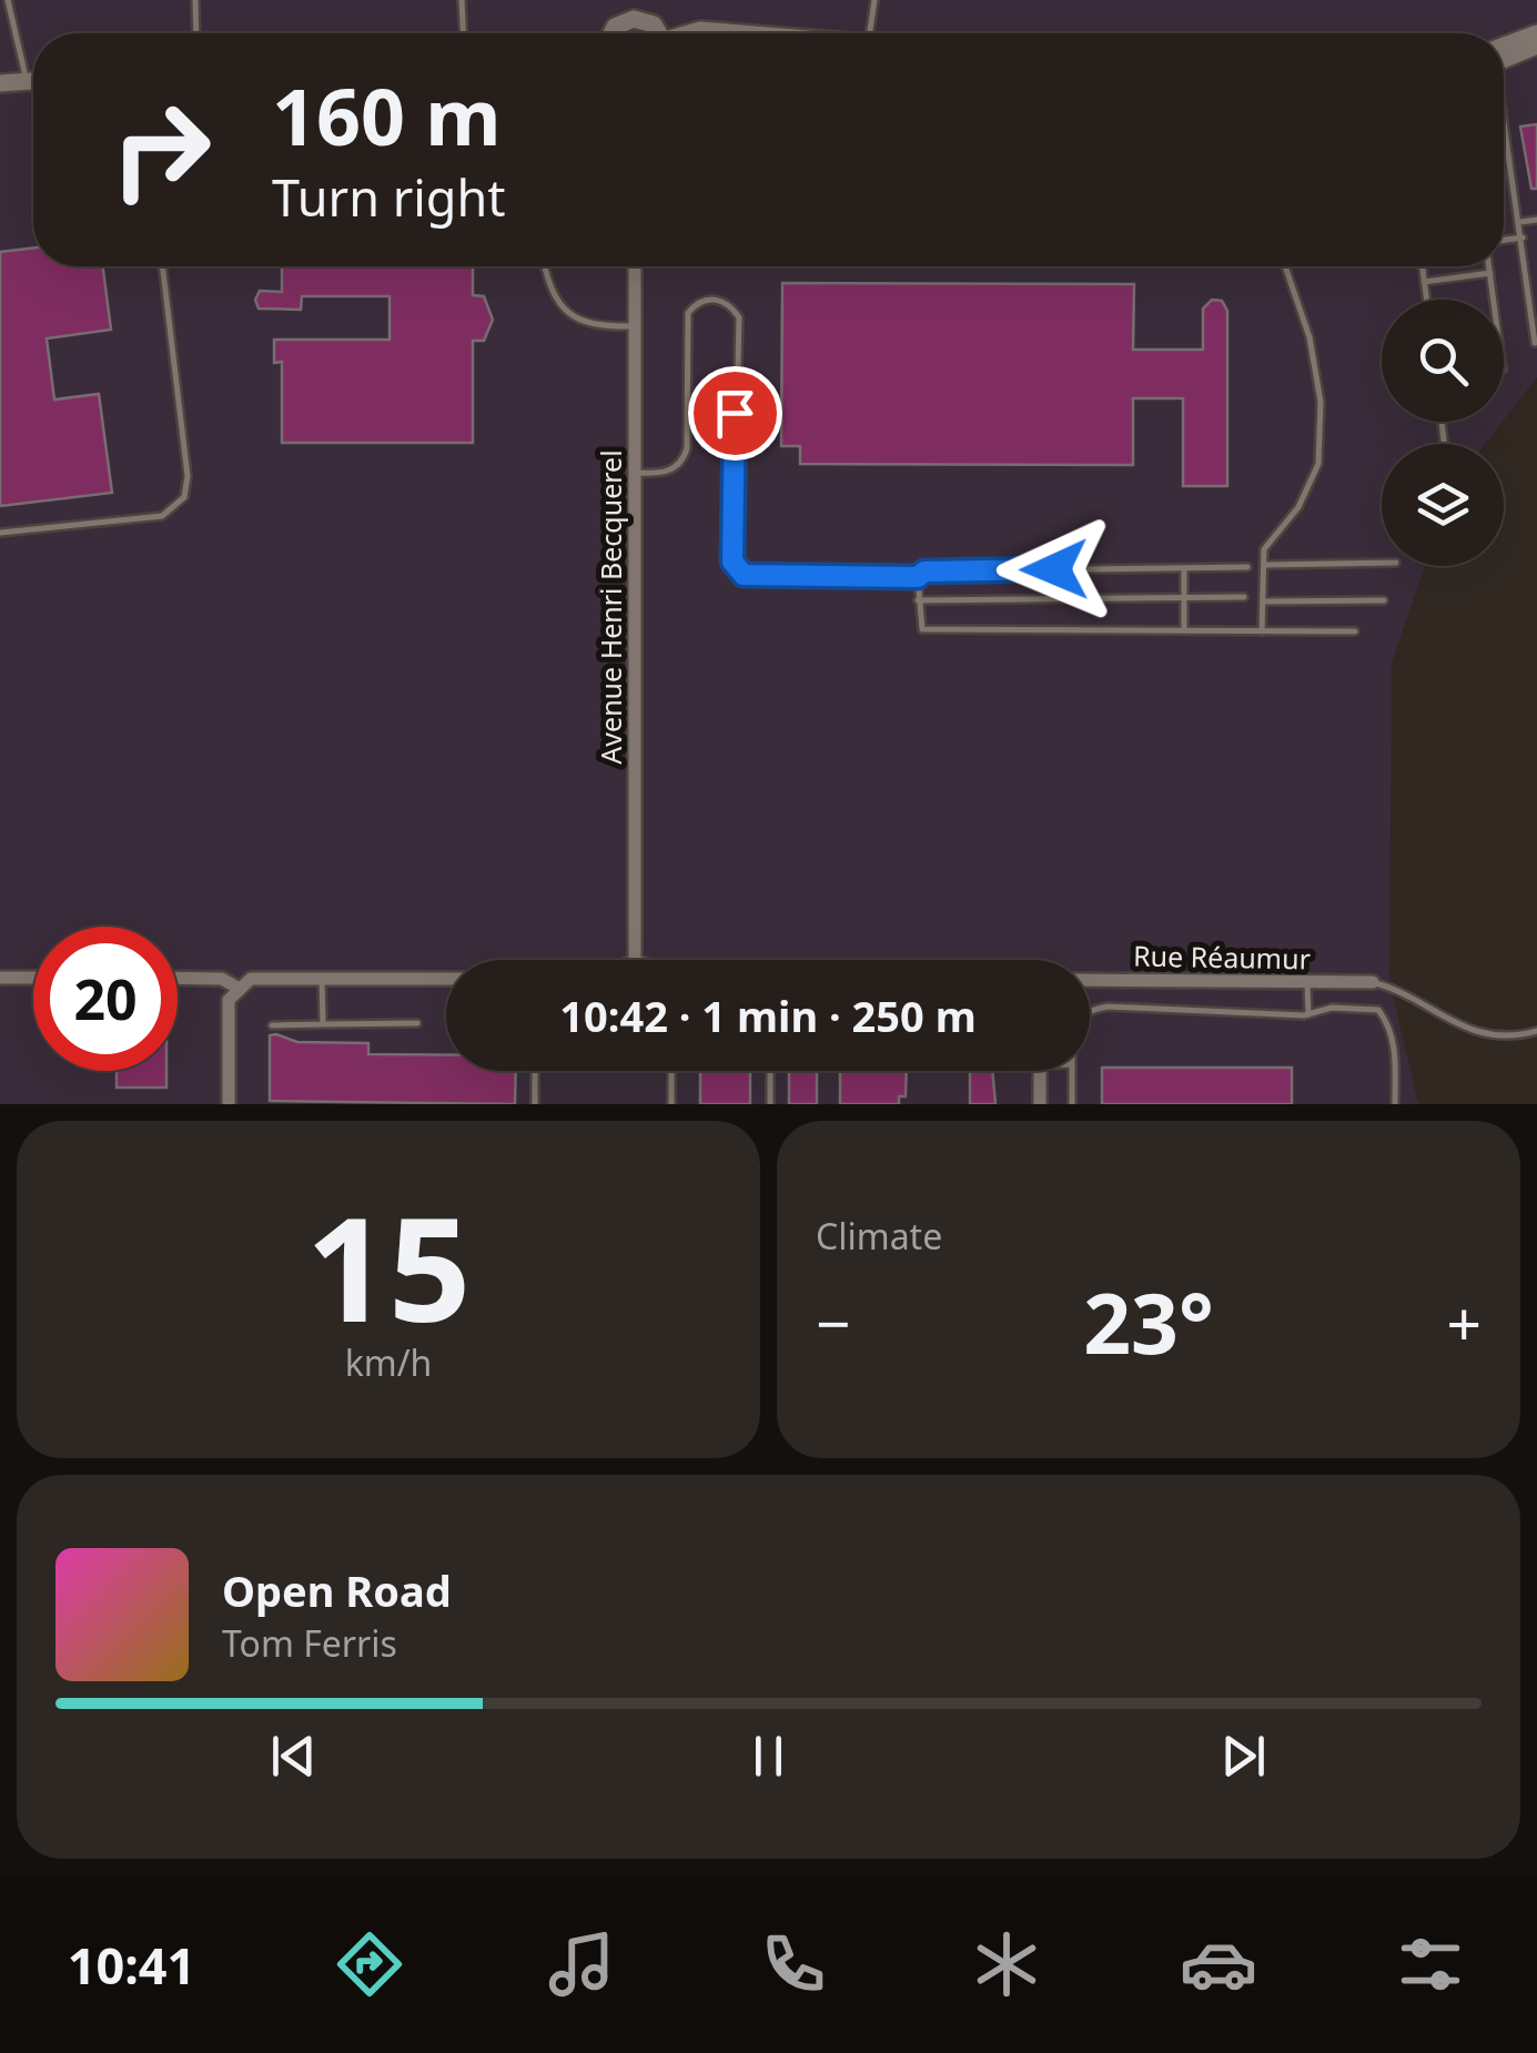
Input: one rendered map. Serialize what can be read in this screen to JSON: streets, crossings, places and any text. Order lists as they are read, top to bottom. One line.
{"streets":{"street":["Avenue Henri Becquerel","Rue Réaumur"]},"page":{"turn":["160 m","Turn right"],"limit":"20","trip":"10:42 · 1 min · 250 m","tile":[["15","km/h"],"Climate"],"heat":["−","23°","+"],"song":["Open Road","Tom Ferris"],"tabs":"10:41"}}
